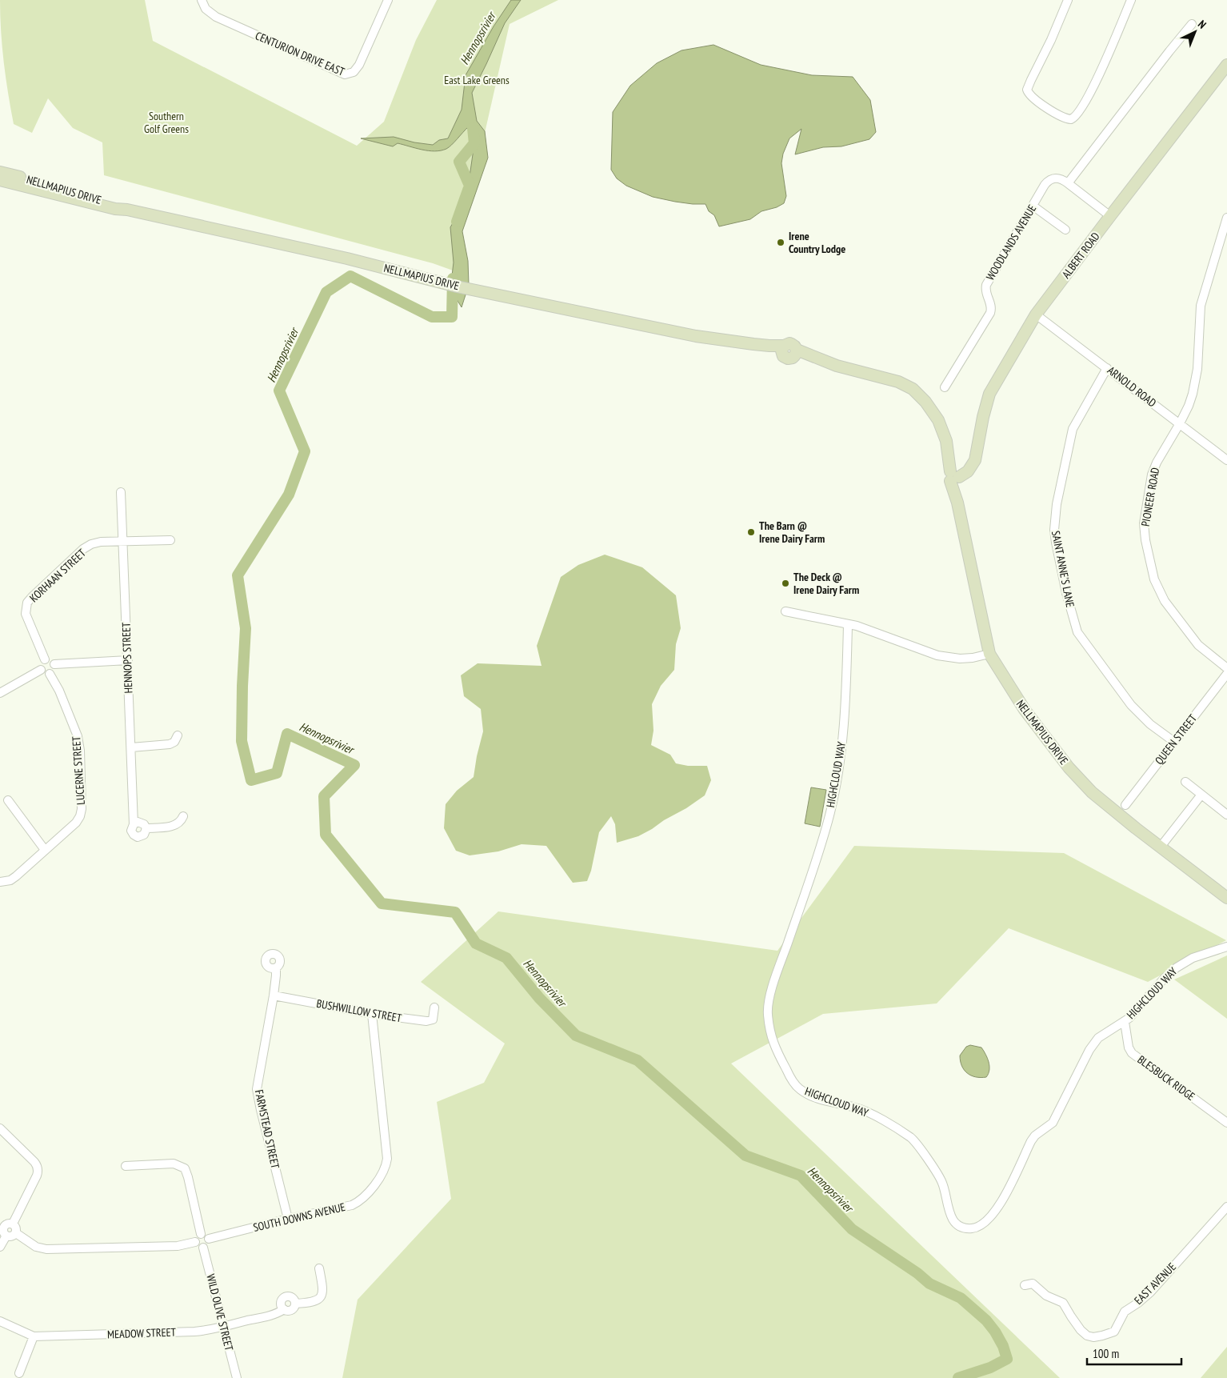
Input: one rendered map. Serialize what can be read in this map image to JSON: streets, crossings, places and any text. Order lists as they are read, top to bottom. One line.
{"streets":{"main road":["NELLMAPIUS DRIVE","ALBERT ROAD"],"street":["CENTURION DRIVE EAST","WOODLANDS AVENUE","ARNOLD ROAD","PIONEER ROAD","SAINT ANNE'S LANE","KORHAAN STREET","HENNOPS STREET","QUEEN STREET","LUCERNE STREET","HIGHCLOUD WAY","BUSHWILLOW STREET","BLESBUCK RIDGE","FARMSTEAD STREET","SOUTH DOWNS AVENUE","EAST AVENUE","WILD OLIVE STREET","MEADOW STREET"]},"crossings":[["NELLMAPIUS DRIVE","ALBERT ROAD"],["WOODLANDS AVENUE","ALBERT ROAD"],["ALBERT ROAD","ARNOLD ROAD"],["ARNOLD ROAD","PIONEER ROAD"],["ARNOLD ROAD","SAINT ANNE'S LANE"],["SAINT ANNE'S LANE","QUEEN STREET"],["KORHAAN STREET","HENNOPS STREET"],["KORHAAN STREET","LUCERNE STREET"],["HIGHCLOUD WAY","BLESBUCK RIDGE"],["BUSHWILLOW STREET","FARMSTEAD STREET"],["BUSHWILLOW STREET","SOUTH DOWNS AVENUE"],["FARMSTEAD STREET","SOUTH DOWNS AVENUE"],["SOUTH DOWNS AVENUE","WILD OLIVE STREET"],["WILD OLIVE STREET","MEADOW STREET"]],"water":["Hennopsrivier"],"parks":["East Lake Greens","Southern Golf Greens"],"places":["Irene Country Lodge","The Barn @ Irene Dairy Farm","The Deck @ Irene Dairy Farm"],"scale_bar":"100 m","north":"top right"}
